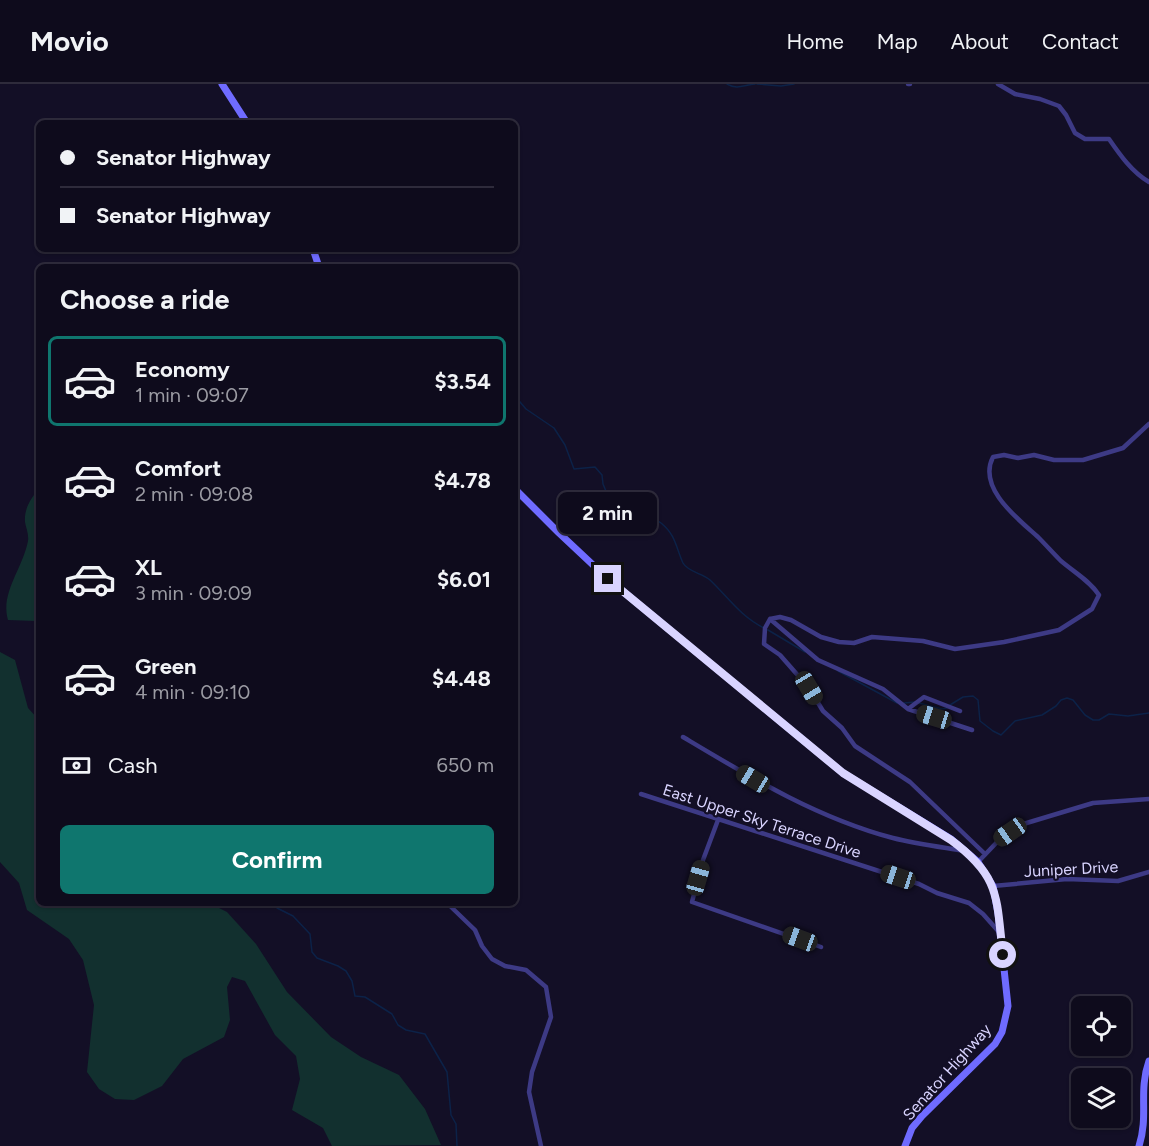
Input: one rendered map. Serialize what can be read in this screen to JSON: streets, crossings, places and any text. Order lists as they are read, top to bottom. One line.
{"streets":{"street":["East Upper Sky Terrace Drive","Juniper Drive","Senator Highway"]},"crossings":[["East Upper Sky Terrace Drive","Senator Highway"],["Juniper Drive","Senator Highway"]],"page":{"header":"Movio","nav":["Home","Map","About","Contact"],"banner":["Senator Highway","Senator Highway"],"heading":"Choose a ride","list":[{"name":"Economy","note":"1 min · 09:07","value":"$3.54"},{"name":"Comfort","note":"2 min · 09:08","value":"$4.78"},{"name":"XL","note":"3 min · 09:09","value":"$6.01"},{"name":"Green","note":"4 min · 09:10","value":"$4.48"}],"bubble":"2 min","pay":["Cash","650 m"],"buttons":"Confirm"}}
